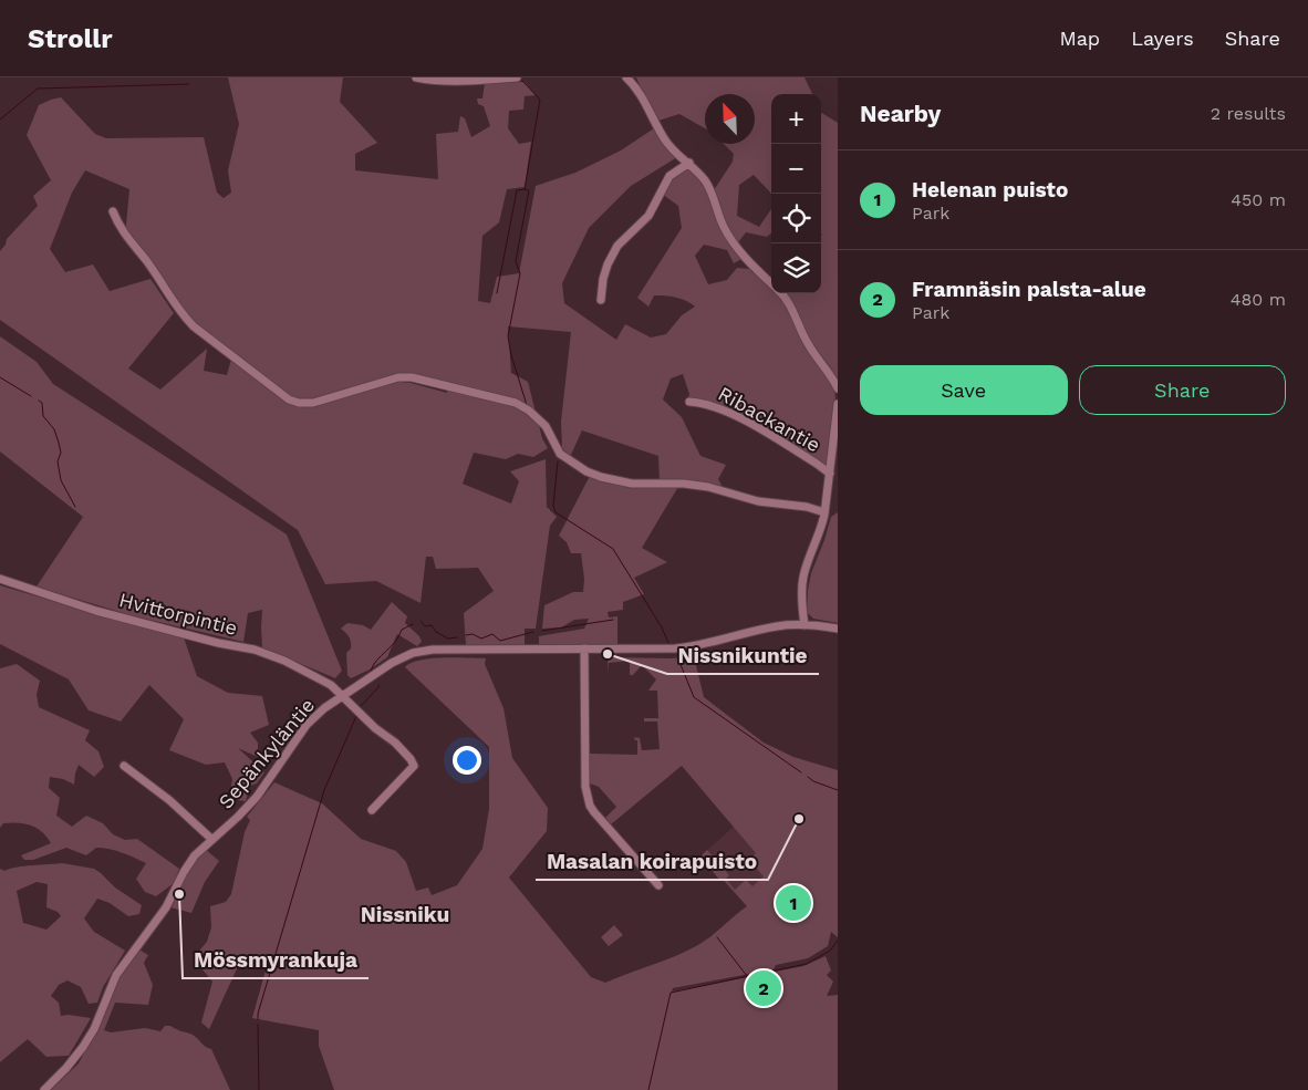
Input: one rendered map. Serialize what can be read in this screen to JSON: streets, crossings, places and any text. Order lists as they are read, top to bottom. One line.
{"streets":{"street":["Ribackantie","Hvittorpintie","Sepänkyläntie"]},"crossings":[["Hvittorpintie","Sepänkyläntie"]],"districts":["Nissniku"],"places":["Nissnikuntie","Masalan koirapuisto","Mössmyrankuja"],"north":"top left","page":{"header":"Strollr","nav":["Map","Layers","Share"],"heading":["Nearby","2 results"],"map_buttons":["+","−"],"list":[{"mark":"1","name":"Helenan puisto","note":"Park","value":"450 m"},{"mark":"2","name":"Framnäsin palsta-alue","note":"Park","value":"480 m"}],"buttons":["Save","Share"],"pins":["1","2"]}}
